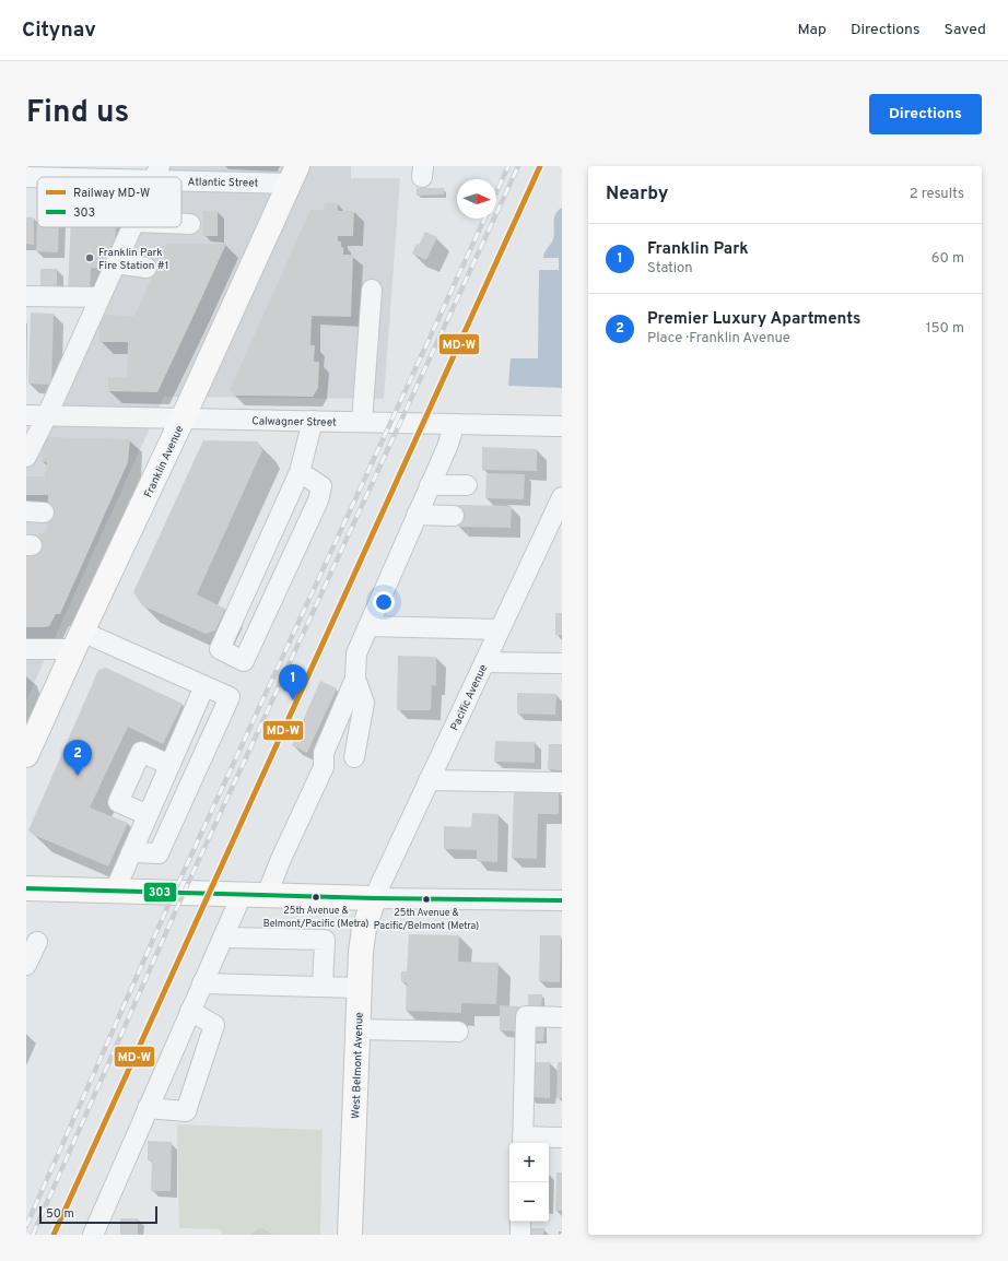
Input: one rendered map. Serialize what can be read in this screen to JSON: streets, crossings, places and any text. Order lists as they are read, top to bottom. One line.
{"streets":{"main road":["Franklin Avenue","West Belmont Avenue"],"street":["Atlantic Street","Calwagner Street","Pacific Avenue"]},"crossings":[["Atlantic Street","Franklin Avenue"],["Calwagner Street","Franklin Avenue"],["Pacific Avenue","West Belmont Avenue"]],"places":["Franklin Park Fire Station #1","25th Avenue & Belmont/Pacific (Metra)","25th Avenue & Pacific/Belmont (Metra)"],"lines":["rail line MD-W","transit line 303"],"legend":["Railway MD-W","303"],"scale_bar":"50 m","north":"right","page":{"header":"Citynav","nav":["Map","Directions","Saved"],"title":"Find us","buttons":"Directions","heading":["Nearby","2 results"],"list":[{"mark":"1","name":"Franklin Park","note":"Station","value":"60 m"},{"mark":"2","name":"Premier Luxury Apartments","note":"Place · Franklin Avenue","value":"150 m"}],"pins":["1","2"],"map_buttons":["+","−"],"scale":"50 m"}}
